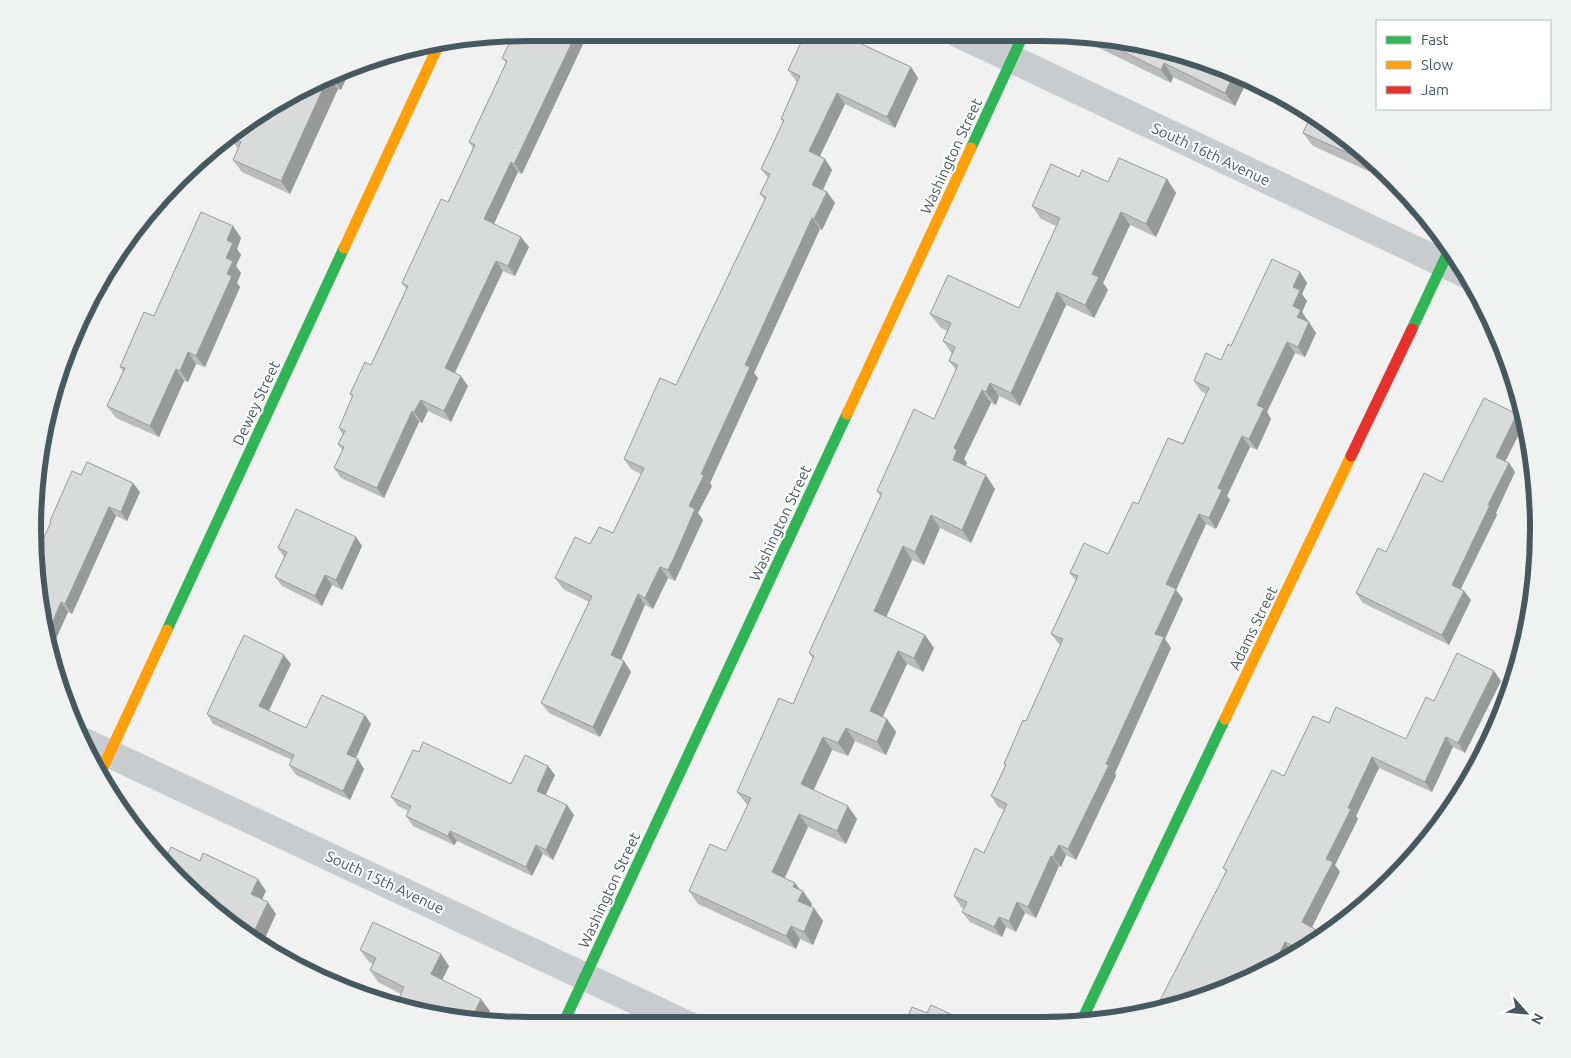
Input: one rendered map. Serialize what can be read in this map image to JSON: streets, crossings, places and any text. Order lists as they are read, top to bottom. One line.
{"streets":{"street":["South 16th Avenue","Washington Street","Dewey Street","Adams Street","South 15th Avenue"]},"crossings":[["South 16th Avenue","Washington Street"],["Washington Street","South 15th Avenue"],["Dewey Street","South 15th Avenue"]],"legend":["Fast","Slow","Jam"],"north":"bottom right"}
